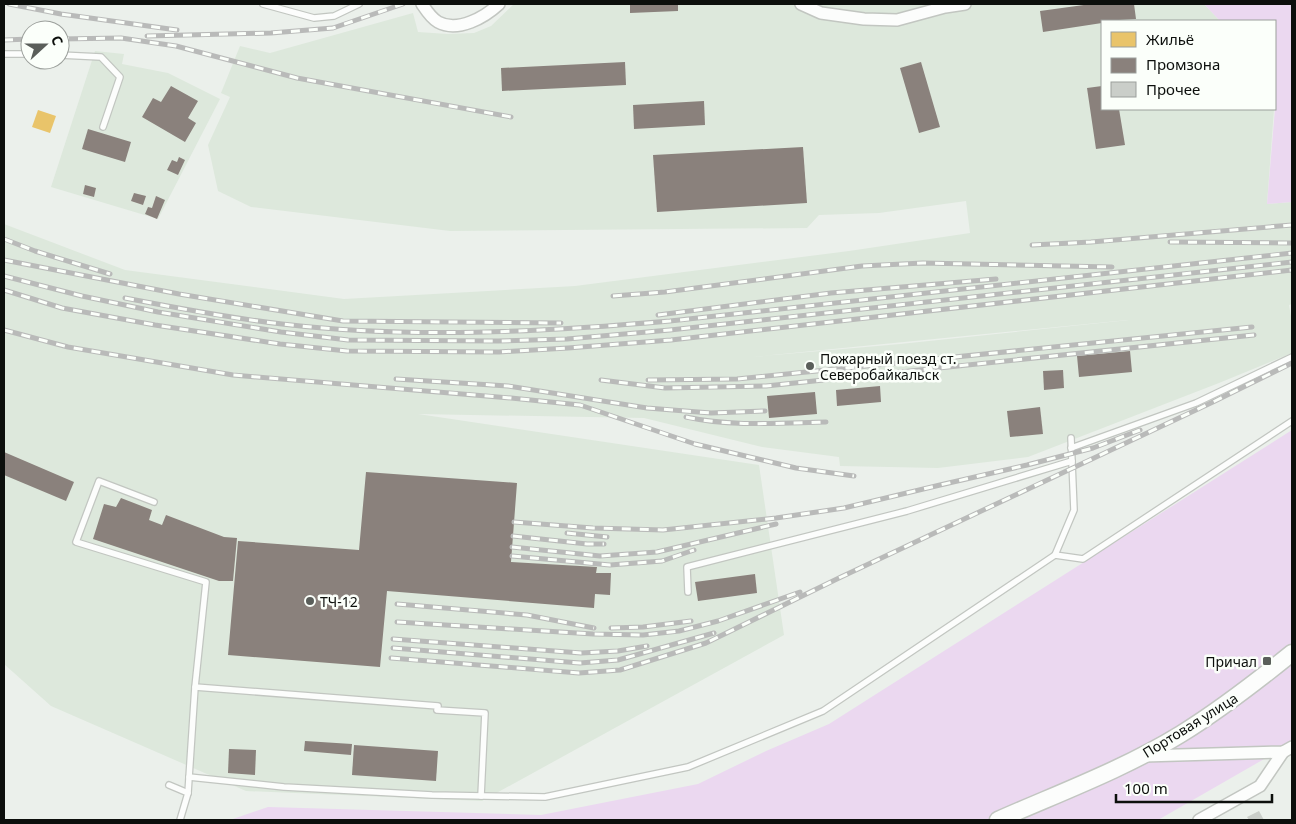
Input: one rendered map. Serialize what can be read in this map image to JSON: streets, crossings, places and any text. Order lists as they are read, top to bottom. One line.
{"streets":{"main road":["Портовая улица"]},"places":{"other":["Пожарный поезд ст. Северобайкальск","ТЧ-12"],"transit":["Причал"]},"legend":["Жильё","Промзона","Прочее"],"scale_bar":"100 m","north":"right"}
